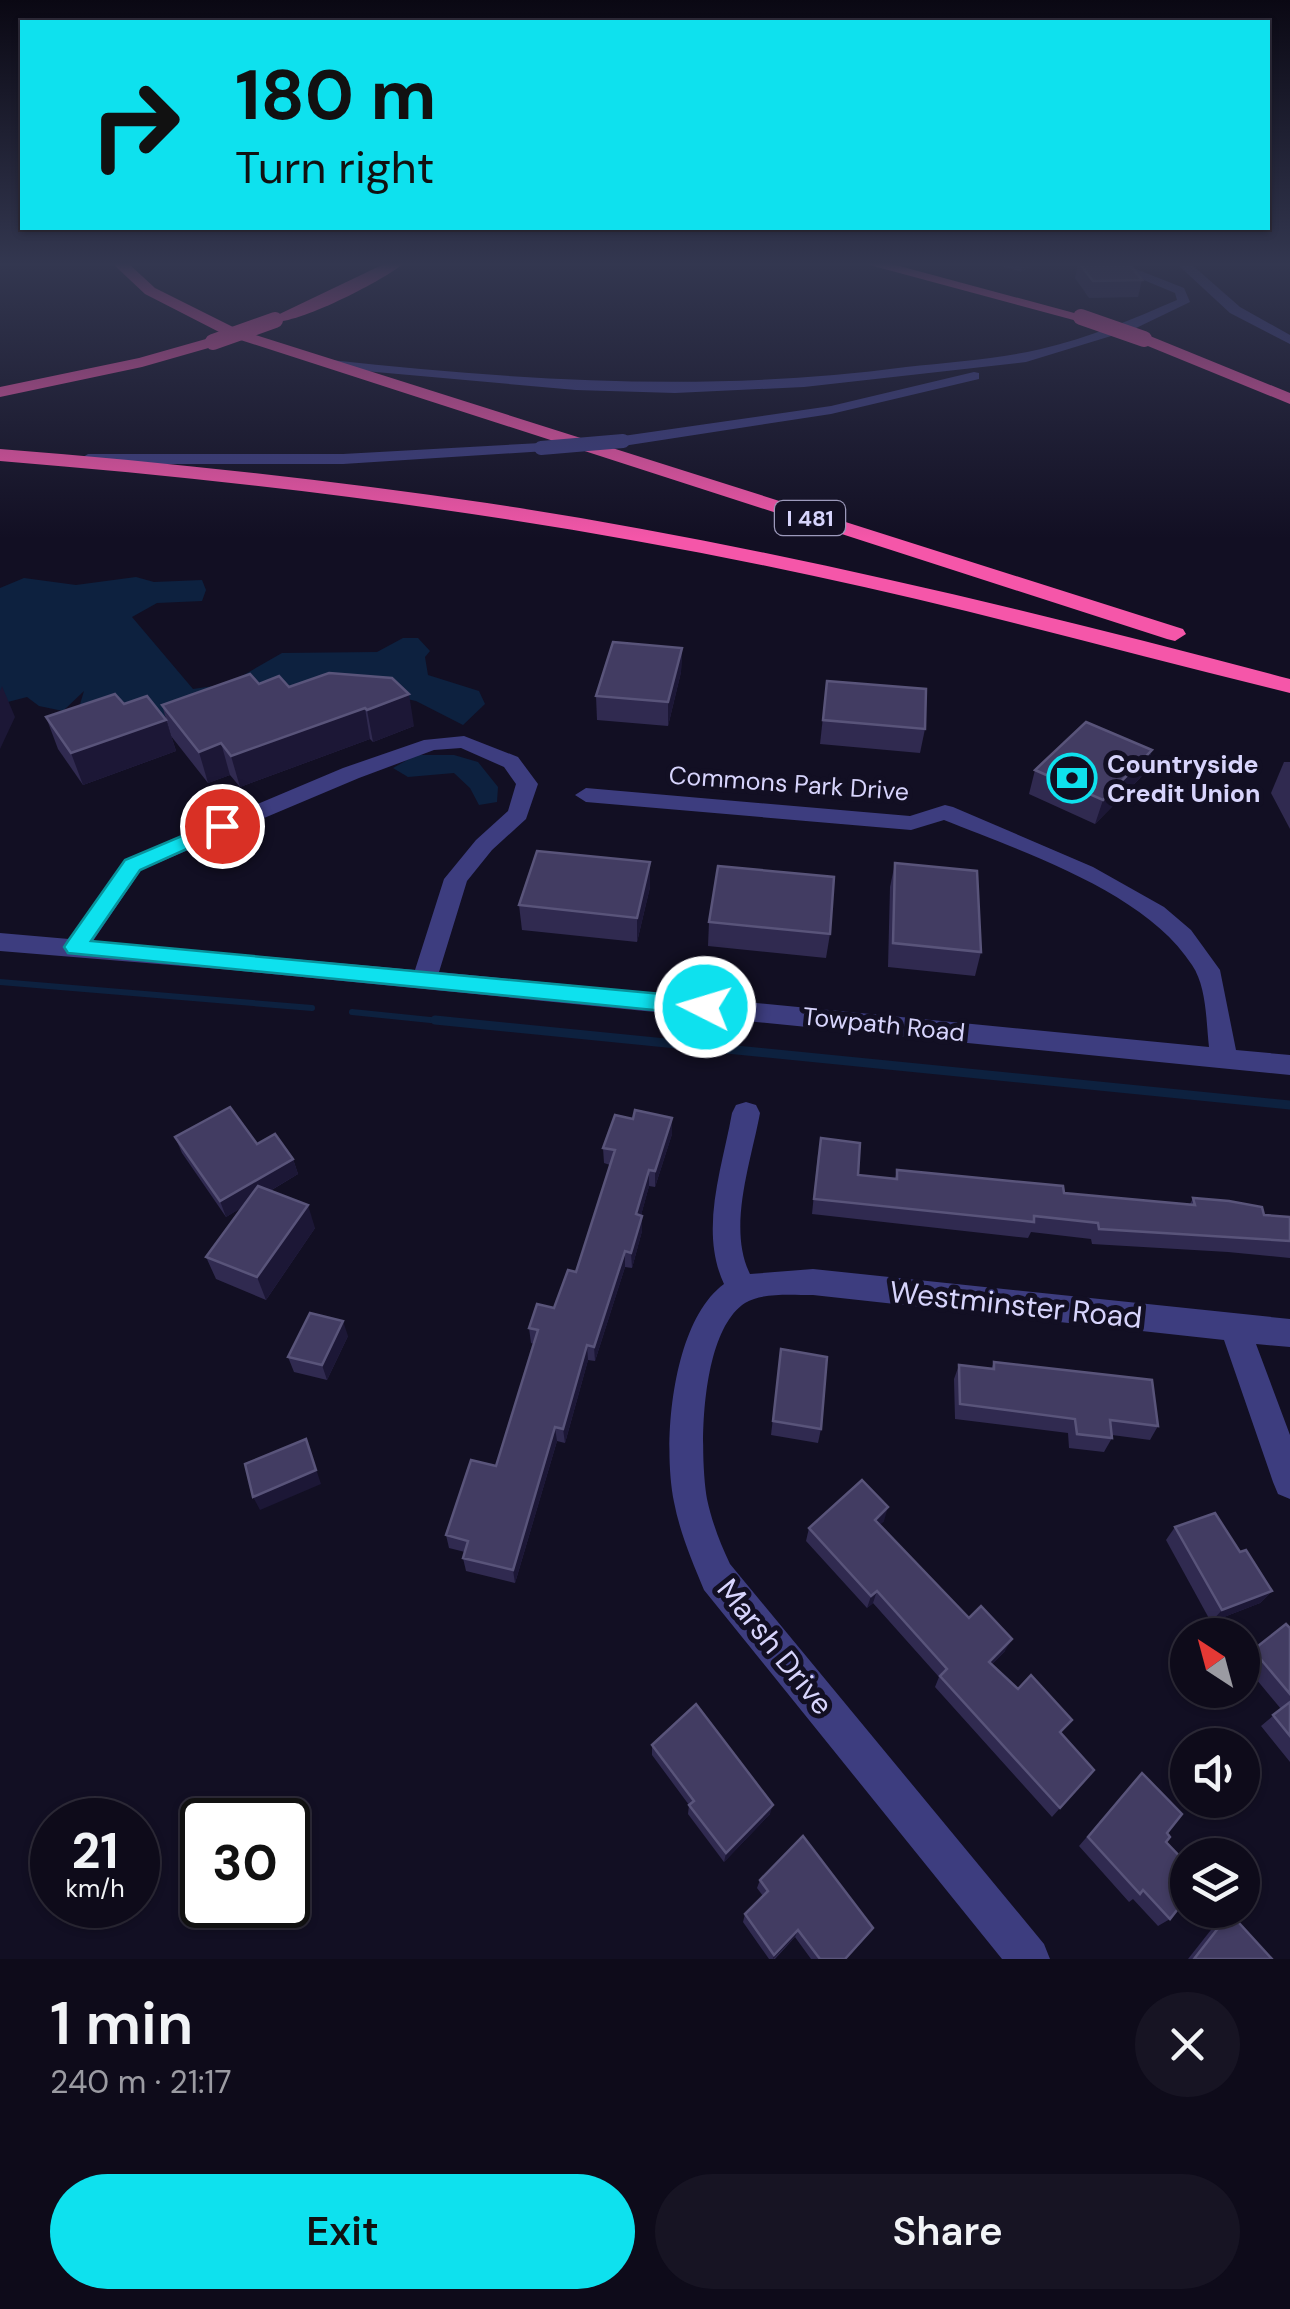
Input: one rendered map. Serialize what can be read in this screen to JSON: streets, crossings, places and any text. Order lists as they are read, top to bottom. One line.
{"streets":{"highway":["I 481"],"street":["Commons Park Drive","Towpath Road","Westminster Road","Marsh Drive"]},"crossings":[["Commons Park Drive","Towpath Road"],["Westminster Road","Marsh Drive"]],"places":{"bank":["Countryside Credit Union"]},"north":"top left","page":{"turn":["180 m","Turn right"],"speed":"21 km/h","limit":"30","heading":["1 min","240 m · 21:17"],"buttons":["Exit","Share"]}}
